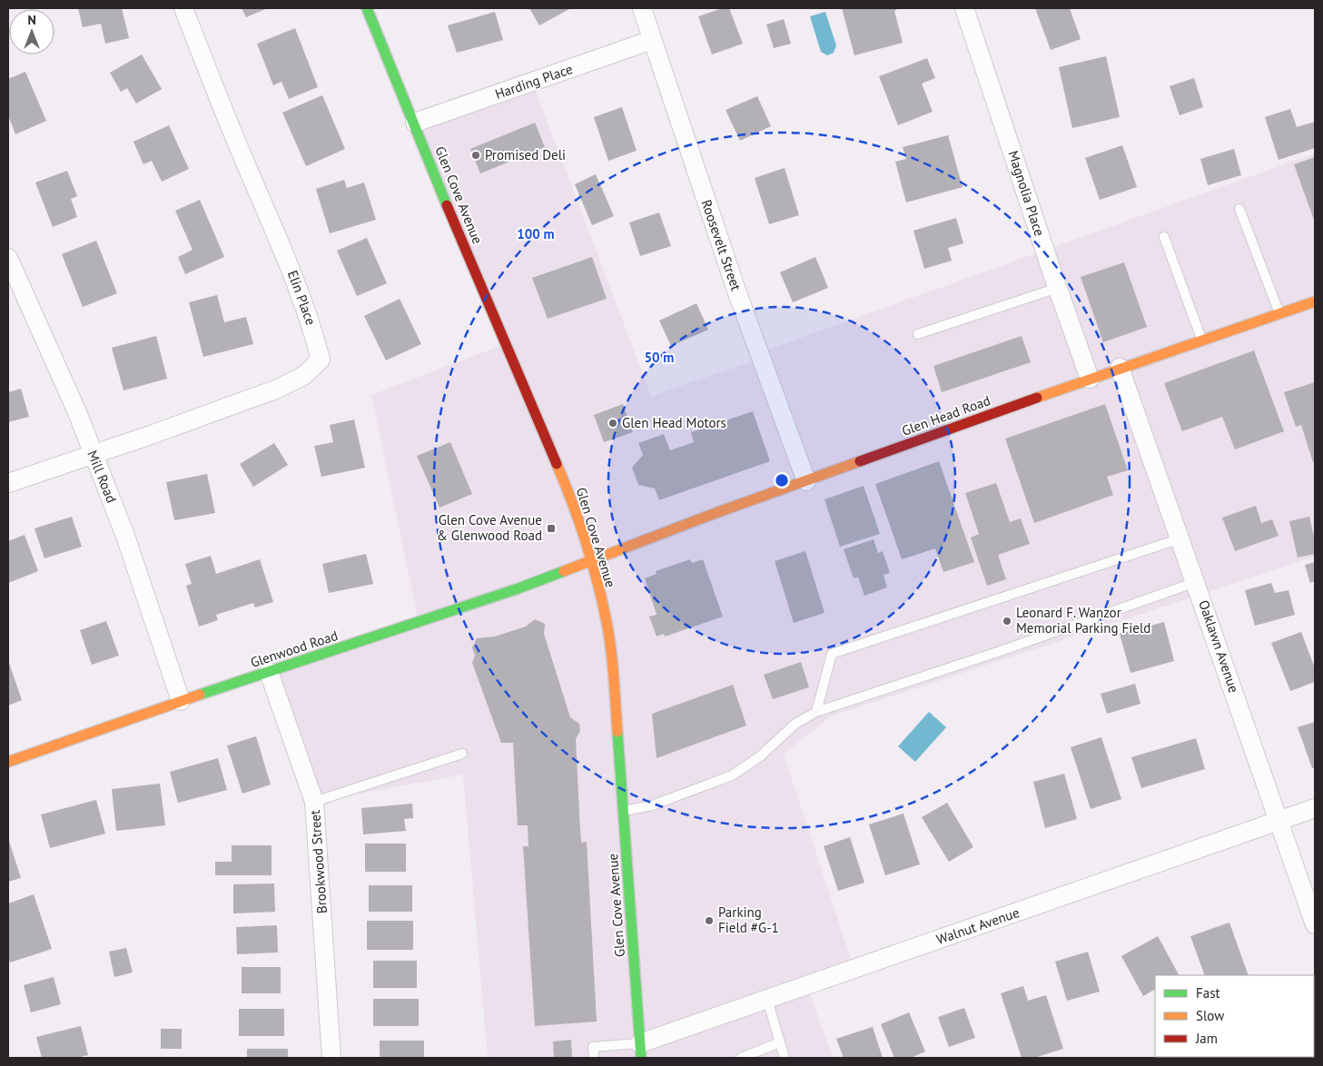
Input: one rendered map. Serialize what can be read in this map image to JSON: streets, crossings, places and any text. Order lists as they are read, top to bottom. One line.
{"streets":{"main road":["Glen Cove Avenue","Glen Head Road","Glenwood Road"],"street":["Harding Place","Magnolia Place","Roosevelt Street","Elin Place","Mill Road","Oaklawn Avenue","Brookwood Street","Walnut Avenue"]},"crossings":[["Harding Place","Glen Cove Avenue"],["Harding Place","Roosevelt Street"],["Magnolia Place","Glen Head Road"],["Glen Cove Avenue","Glen Head Road"],["Glen Cove Avenue","Glenwood Road"],["Glen Cove Avenue","Walnut Avenue"],["Roosevelt Street","Glen Head Road"],["Elin Place","Mill Road"],["Glen Head Road","Oaklawn Avenue"],["Glen Head Road","Glenwood Road"],["Mill Road","Glenwood Road"],["Oaklawn Avenue","Walnut Avenue"],["Glenwood Road","Brookwood Street"]],"places":{"other":["Promised Deli","Glen Head Motors","Leonard F. Wanzor Memorial Parking Field","Parking Field #G-1"],"transit":["Glen Cove Avenue & Glenwood Road"]},"legend":["Fast","Slow","Jam"],"north":"top","rings":["100 m","50 m"]}
